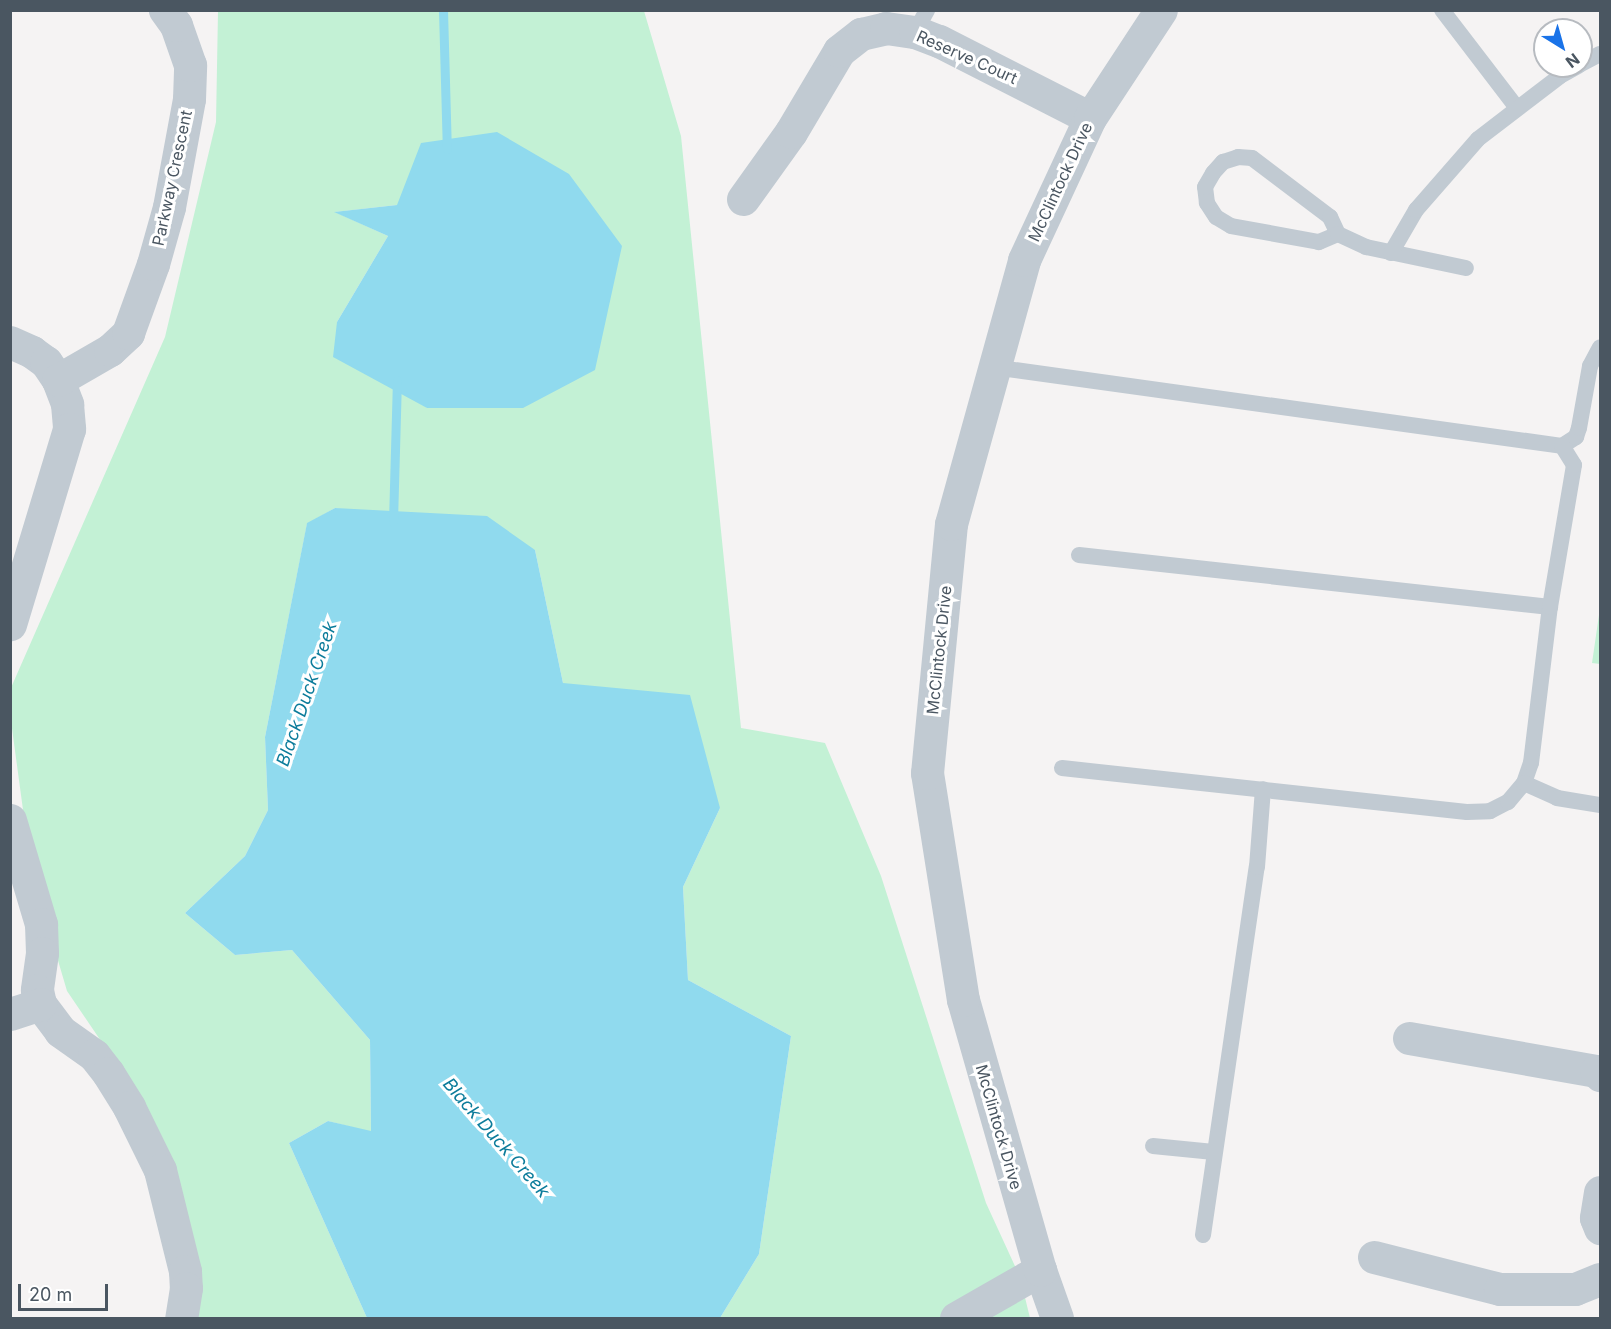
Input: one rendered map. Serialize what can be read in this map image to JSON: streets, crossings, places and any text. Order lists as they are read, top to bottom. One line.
{"streets":{"street":["Reserve Court","Parkway Crescent","McClintock Drive"]},"crossings":[["Reserve Court","McClintock Drive"]],"water":["Black Duck Creek"],"scale_bar":"20 m","north":"bottom right"}
